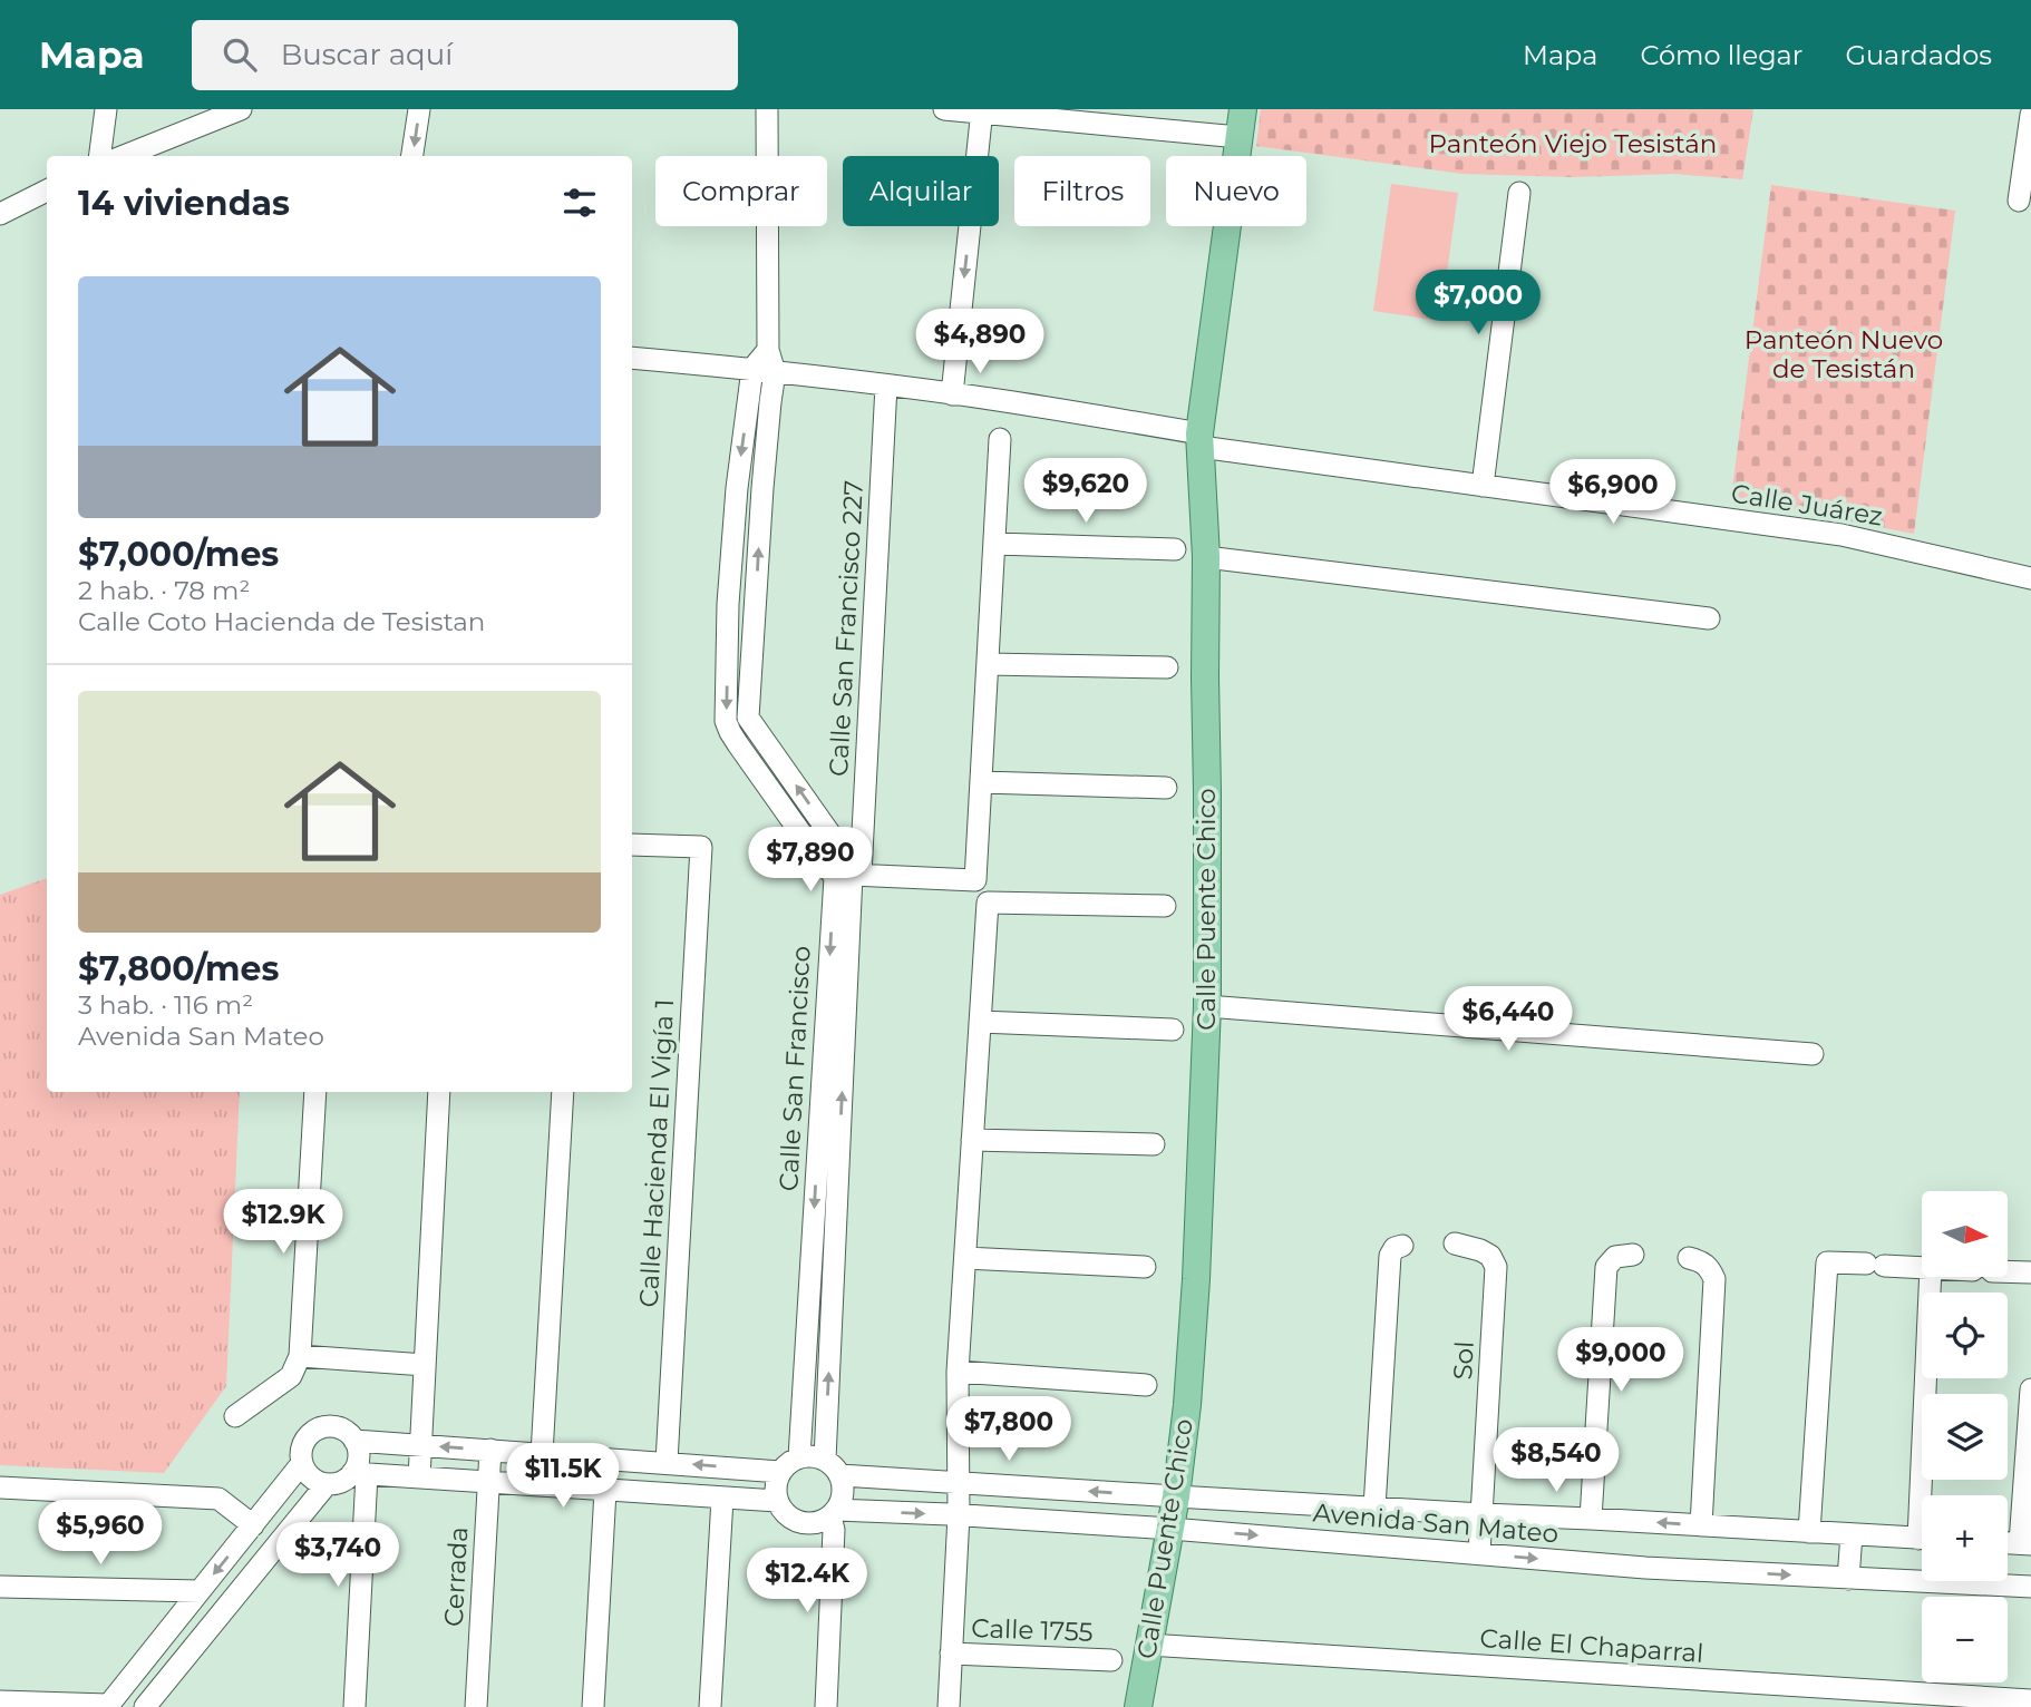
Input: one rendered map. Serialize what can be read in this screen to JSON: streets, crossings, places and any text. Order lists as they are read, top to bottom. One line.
{"streets":{"main road":["Calle Puente Chico"],"street":["Calle Juárez","Calle San Francisco 227","Calle San Francisco","Calle Hacienda El Vigía 1","Sol","Avenida San Mateo","Cerrada","Calle 1755","Calle El Chaparral"]},"crossings":[["Calle Juárez","Calle San Francisco 227"],["Calle Juárez","Calle Puente Chico"],["Calle San Francisco 227","Calle San Francisco"],["Calle Puente Chico","Avenida San Mateo"],["Calle Puente Chico","Calle El Chaparral"],["Calle San Francisco","Avenida San Mateo"],["Sol","Avenida San Mateo"]],"parks":["Panteón Viejo Tesistán","Panteón Nuevo de Tesistán"],"north":"right","page":{"header":"Mapa","search":"Buscar aquí","nav":["Mapa","Cómo llegar","Guardados"],"chip":["Comprar","Alquilar","Filtros","Nuevo"],"heading":"14 viviendas","list":[{"name":"$7,000/mes","note":"2 hab. · 78 m² · Calle Coto Hacienda de Tesistan"},{"name":"$7,800/mes","note":"3 hab. · 116 m² · Avenida San Mateo"}],"price":["$7,000","$4,890","$9,620","$6,900","$7,890","$6,440","$12.9K","$9,000","$7,800","$8,540","$11.5K","$5,960","$3,740","$12.4K"],"map_buttons":["+","−"]}}
